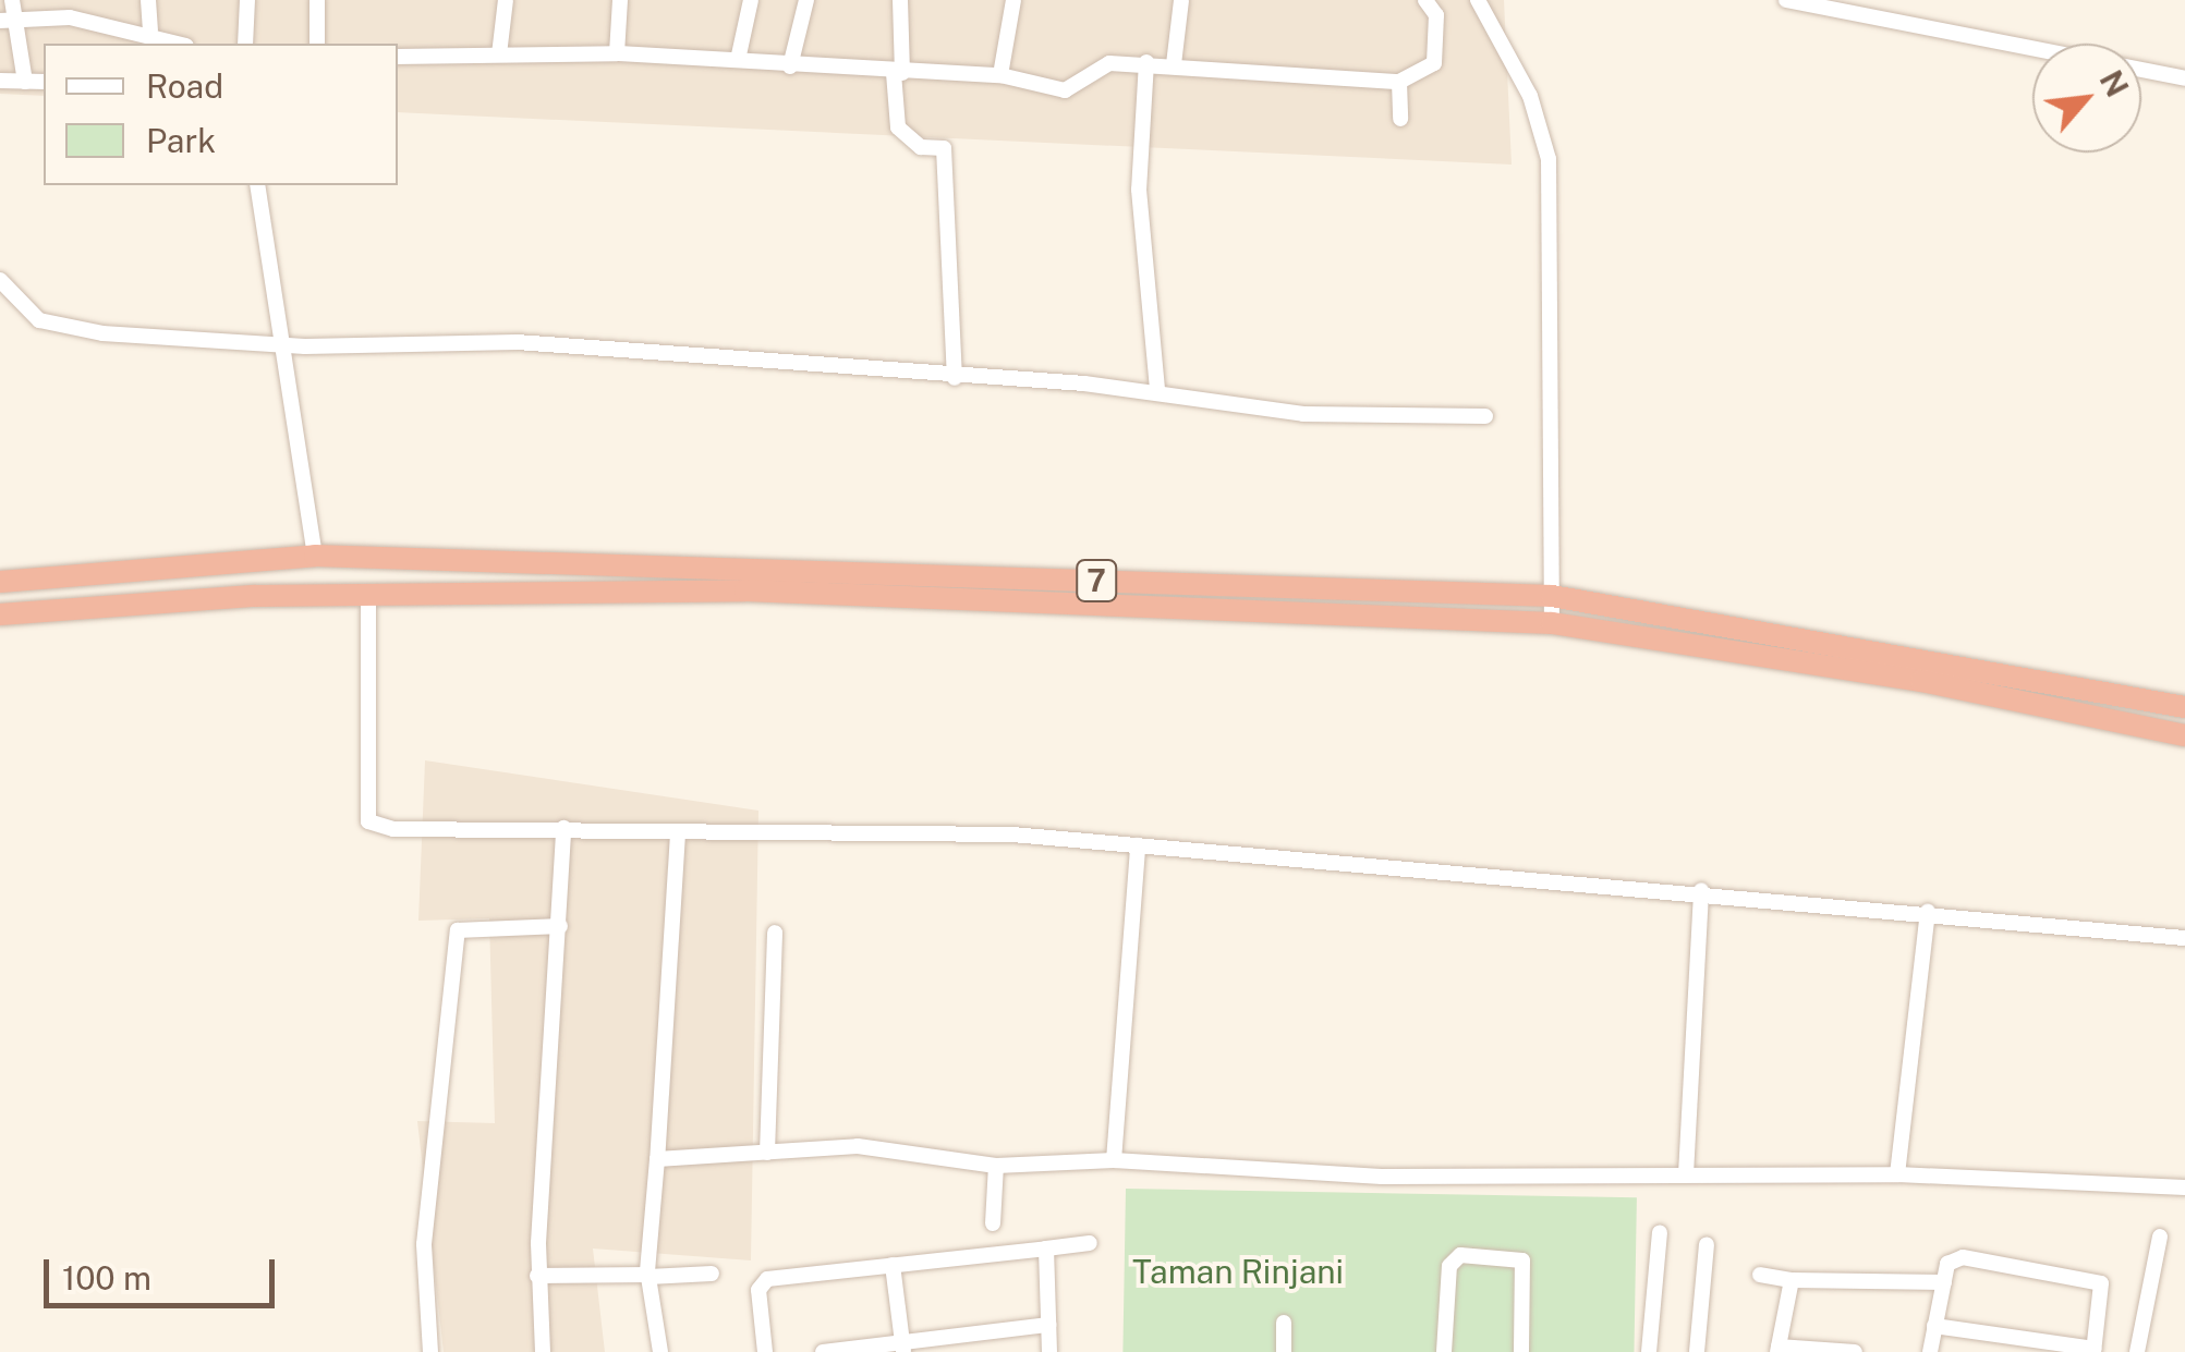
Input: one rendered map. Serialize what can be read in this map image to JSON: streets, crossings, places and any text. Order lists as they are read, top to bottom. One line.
{"streets":{"highway":["7"]},"parks":["Taman Rinjani"],"legend":["Road","Park"],"scale_bar":"100 m","north":"top right"}
